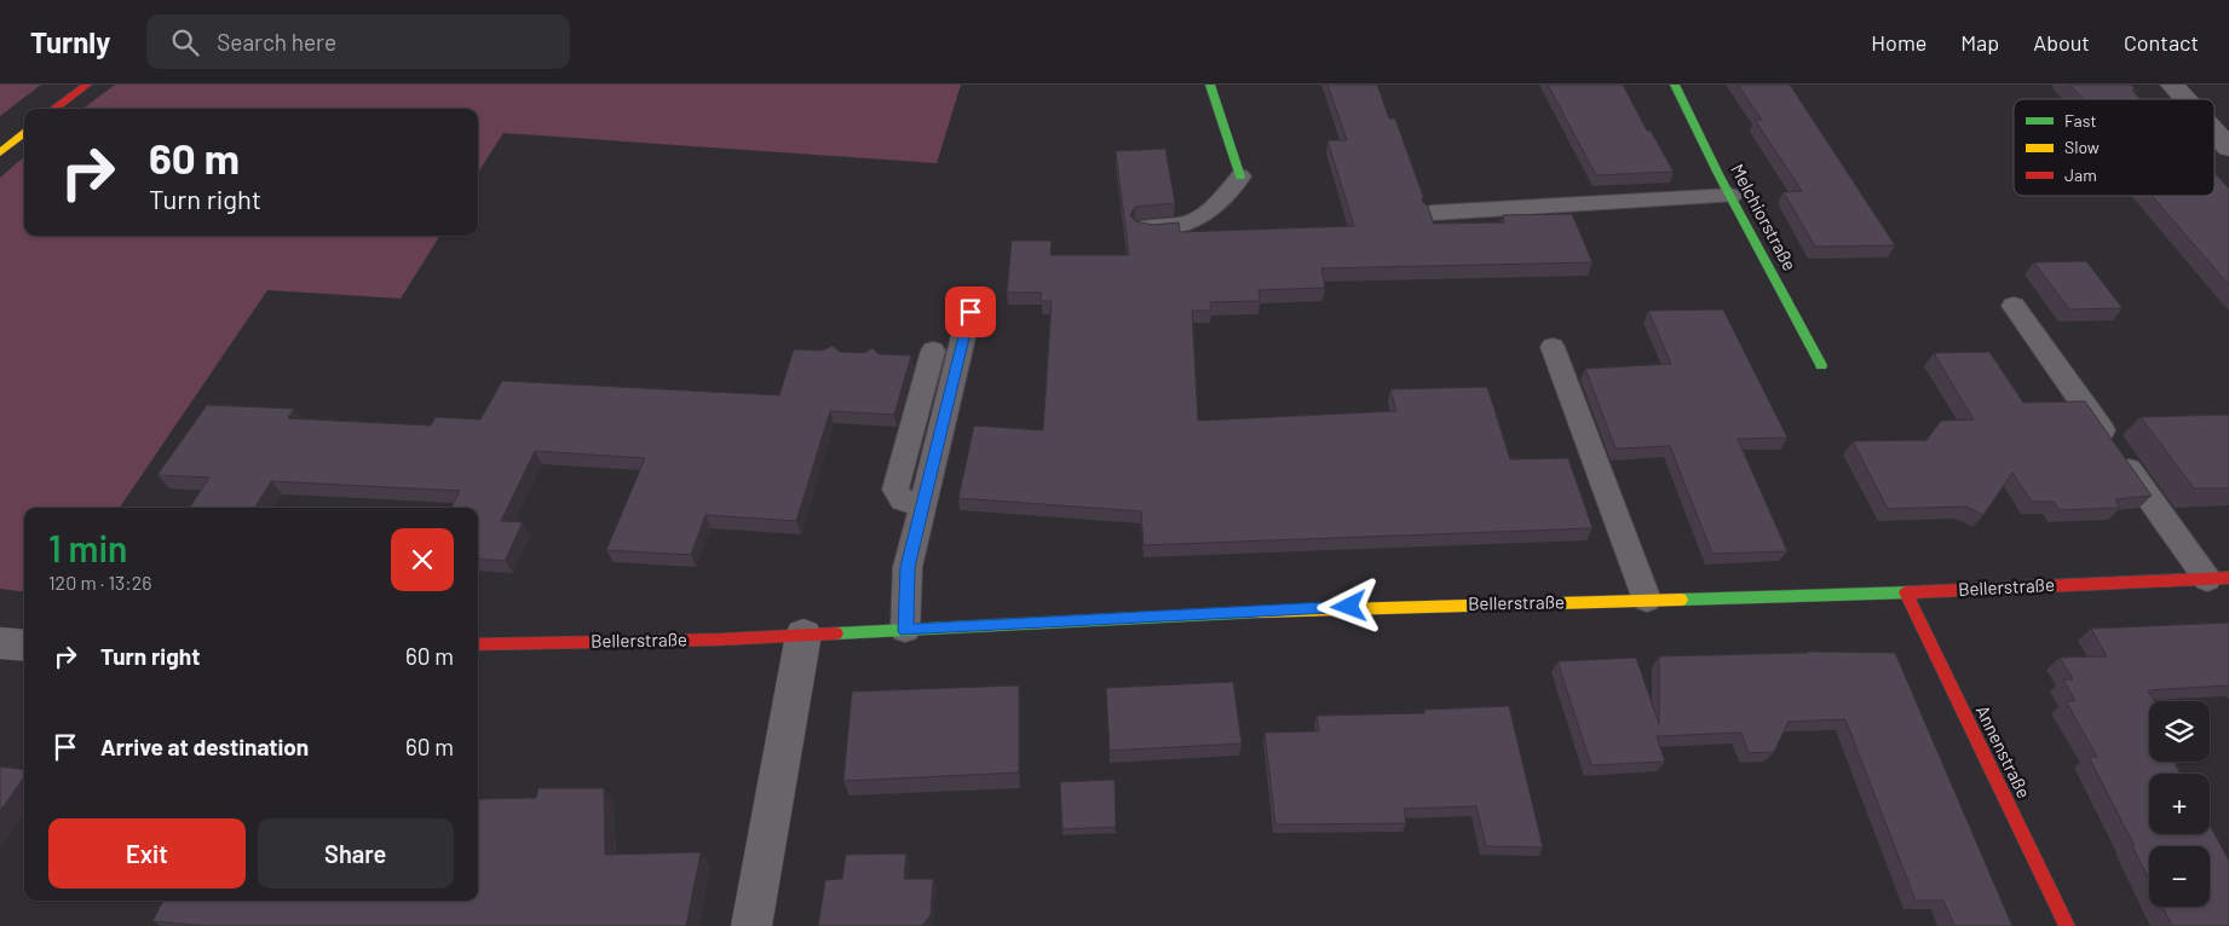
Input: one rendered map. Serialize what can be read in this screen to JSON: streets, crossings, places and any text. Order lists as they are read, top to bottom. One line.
{"streets":{"street":["Melchiorstraße","Bellerstraße","Annenstraße"]},"crossings":[["Bellerstraße","Annenstraße"]],"legend":["Fast","Slow","Jam"],"page":{"header":"Turnly","search":"Search here","nav":["Home","Map","About","Contact"],"turn":["60 m","Turn right"],"heading":["1 min","120 m · 13:26"],"list":[{"name":"Turn right","value":"60 m"},{"name":"Arrive at destination","value":"60 m"}],"map_buttons":["+","−"],"buttons":["Exit","Share"]}}
